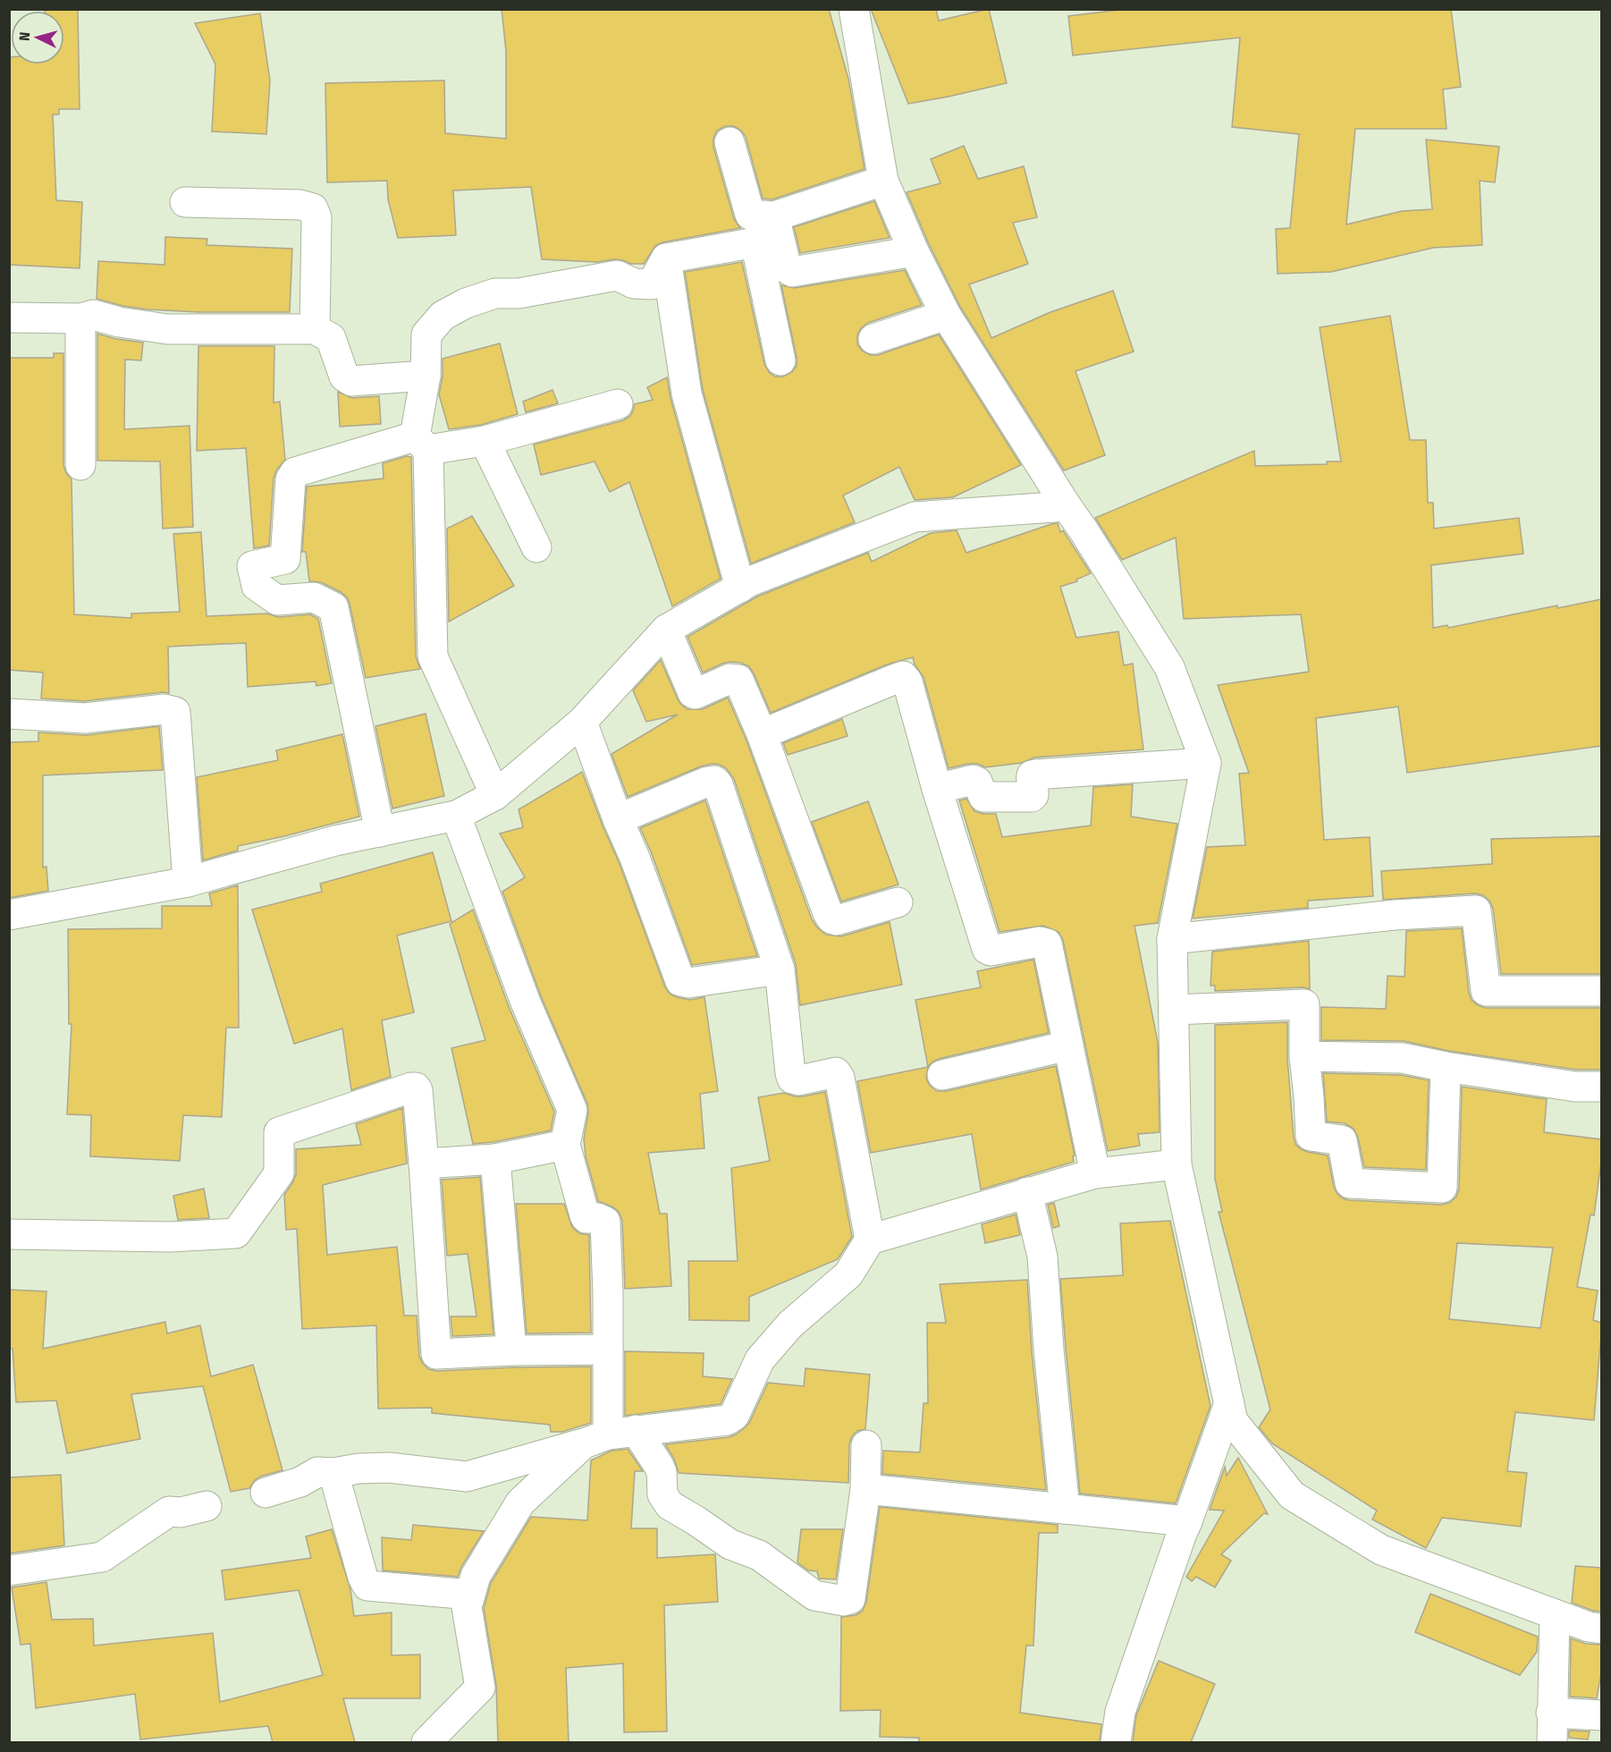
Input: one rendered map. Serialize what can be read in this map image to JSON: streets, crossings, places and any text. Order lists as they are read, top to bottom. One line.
{"north":"left"}
